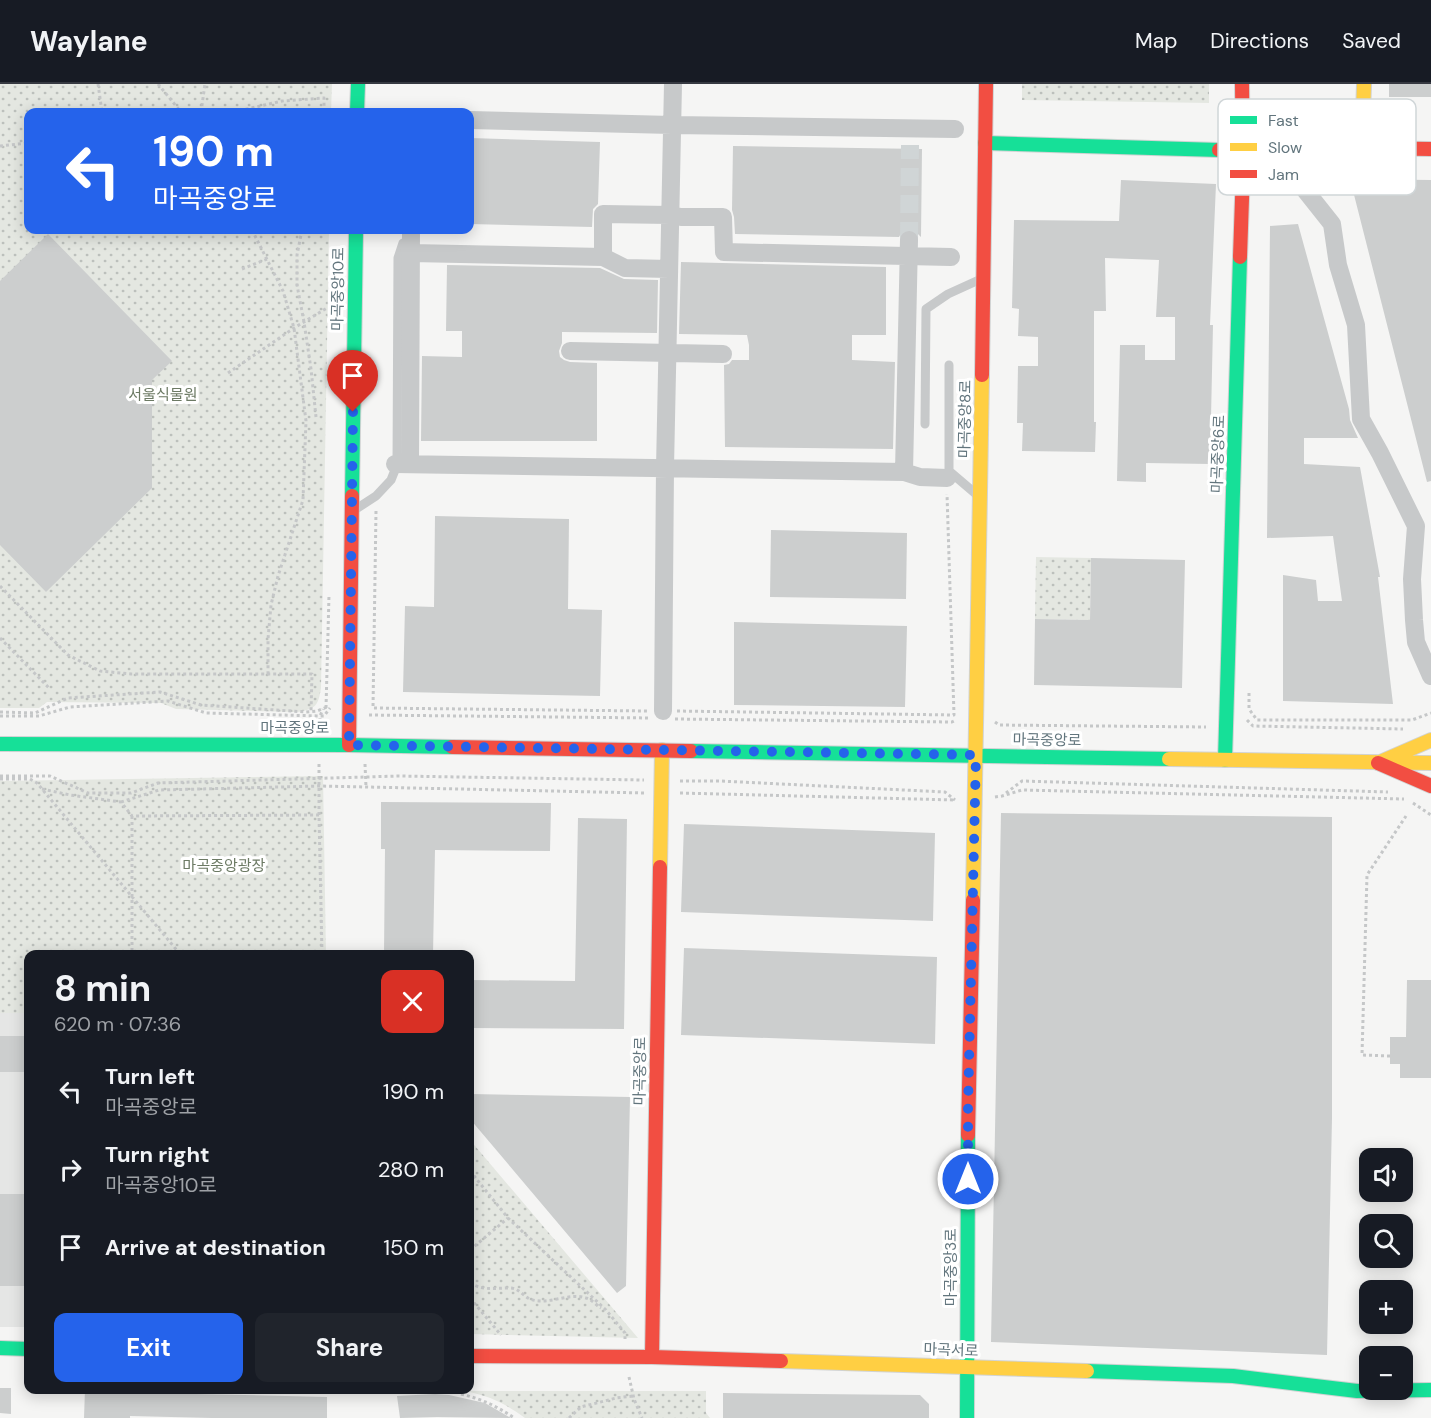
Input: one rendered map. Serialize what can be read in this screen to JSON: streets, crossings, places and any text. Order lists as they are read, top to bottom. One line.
{"streets":{"street":["마곡중앙10로","마곡중앙8로","마곡중앙6로","마곡중앙로","마곡중앙3로","마곡서로"]},"crossings":[["마곡중앙10로","마곡중앙로"],["마곡중앙8로","마곡중앙로"],["마곡중앙8로","마곡중앙3로"],["마곡중앙6로","마곡중앙로"],["마곡중앙로","마곡중앙3로"],["마곡중앙로","마곡서로"],["마곡중앙3로","마곡서로"]],"parks":["서울식물원","마곡중앙광장"],"legend":["Fast","Slow","Jam"],"page":{"header":"Waylane","nav":["Map","Directions","Saved"],"turn":["190 m","마곡중앙로"],"heading":["8 min","620 m · 07:36"],"list":[{"name":"Turn left","note":"마곡중앙로","value":"190 m"},{"name":"Turn right","note":"마곡중앙10로","value":"280 m"},{"name":"Arrive at destination","value":"150 m"}],"map_buttons":["+","−"],"buttons":["Exit","Share"]}}
